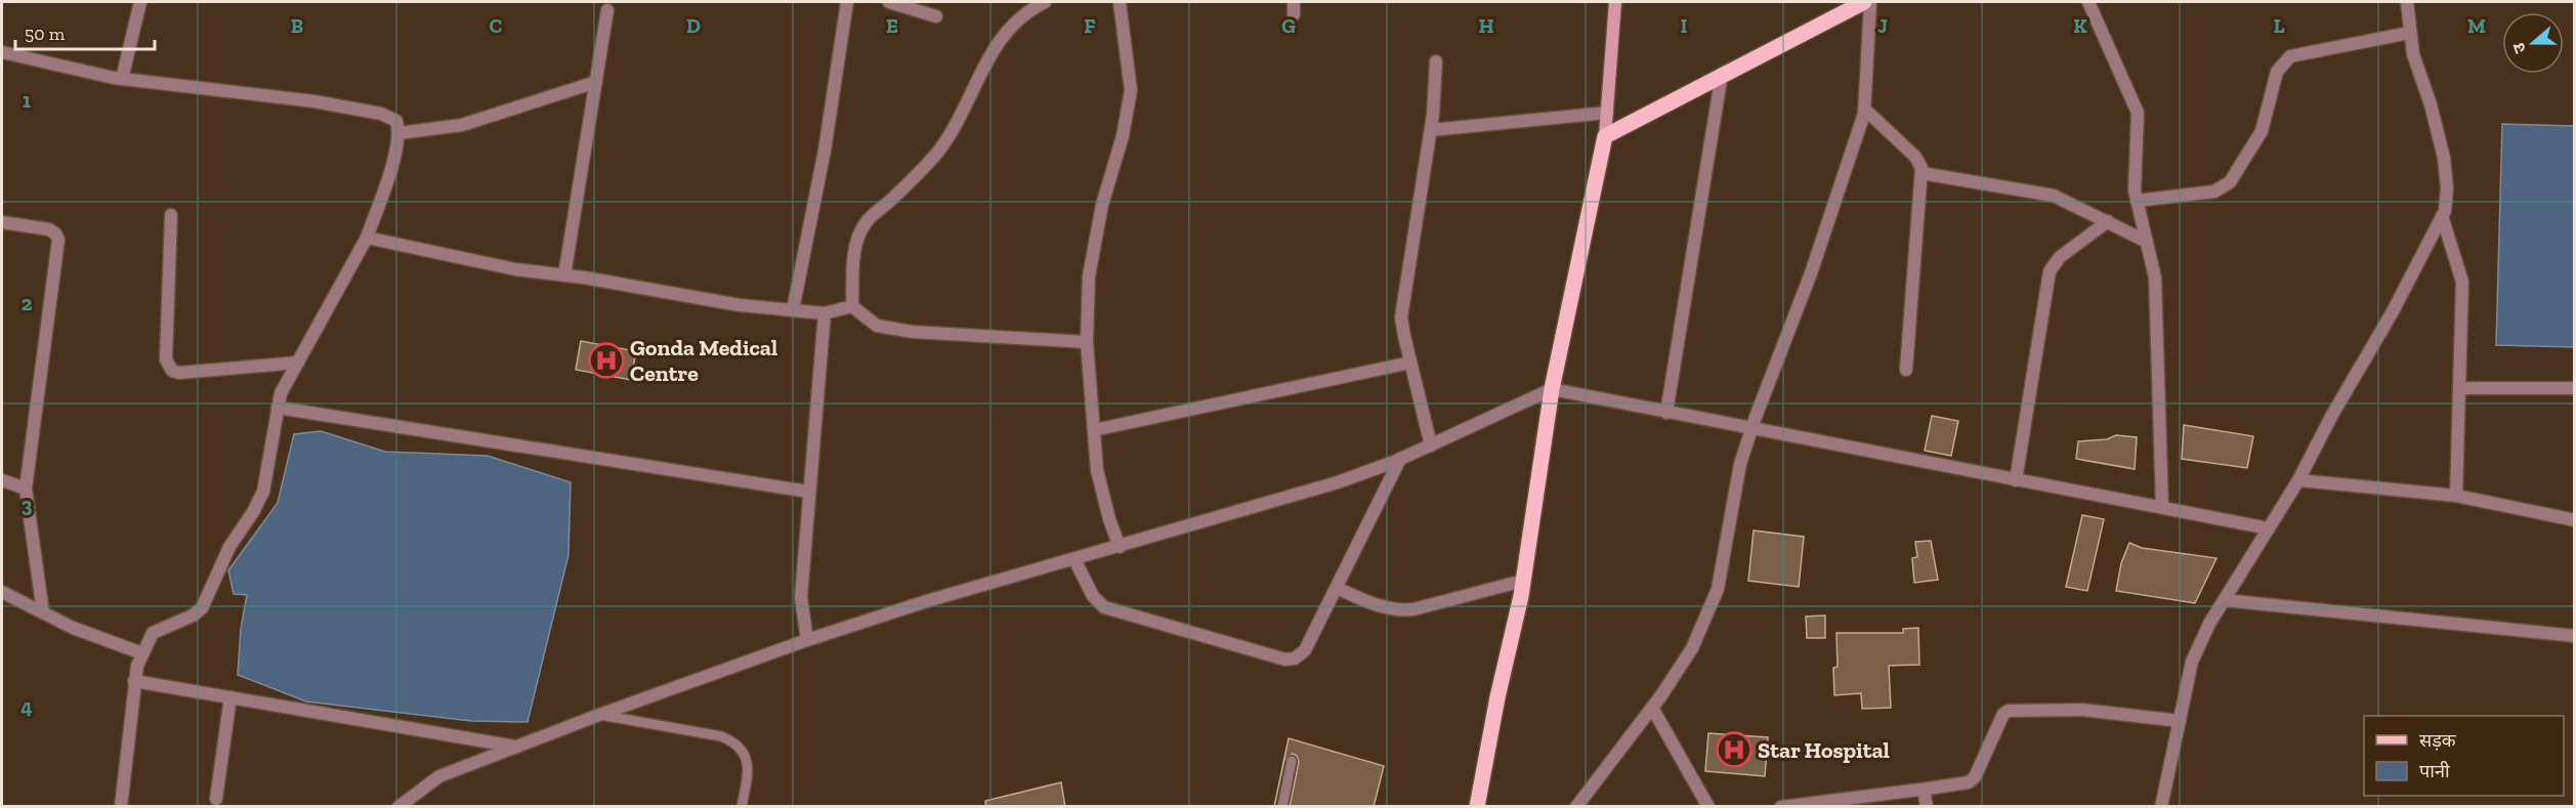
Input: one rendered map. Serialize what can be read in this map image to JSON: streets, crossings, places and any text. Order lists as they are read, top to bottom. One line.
{"places":{"hospital":["Gonda Medical Centre","Star Hospital"]},"legend":["सड़क","पानी"],"scale_bar":"50 m","north":"left","grid":{"columns":["B","C","D","E","F","G","H","I","J","K","L","M"],"rows":["1","2","3","4"]}}
